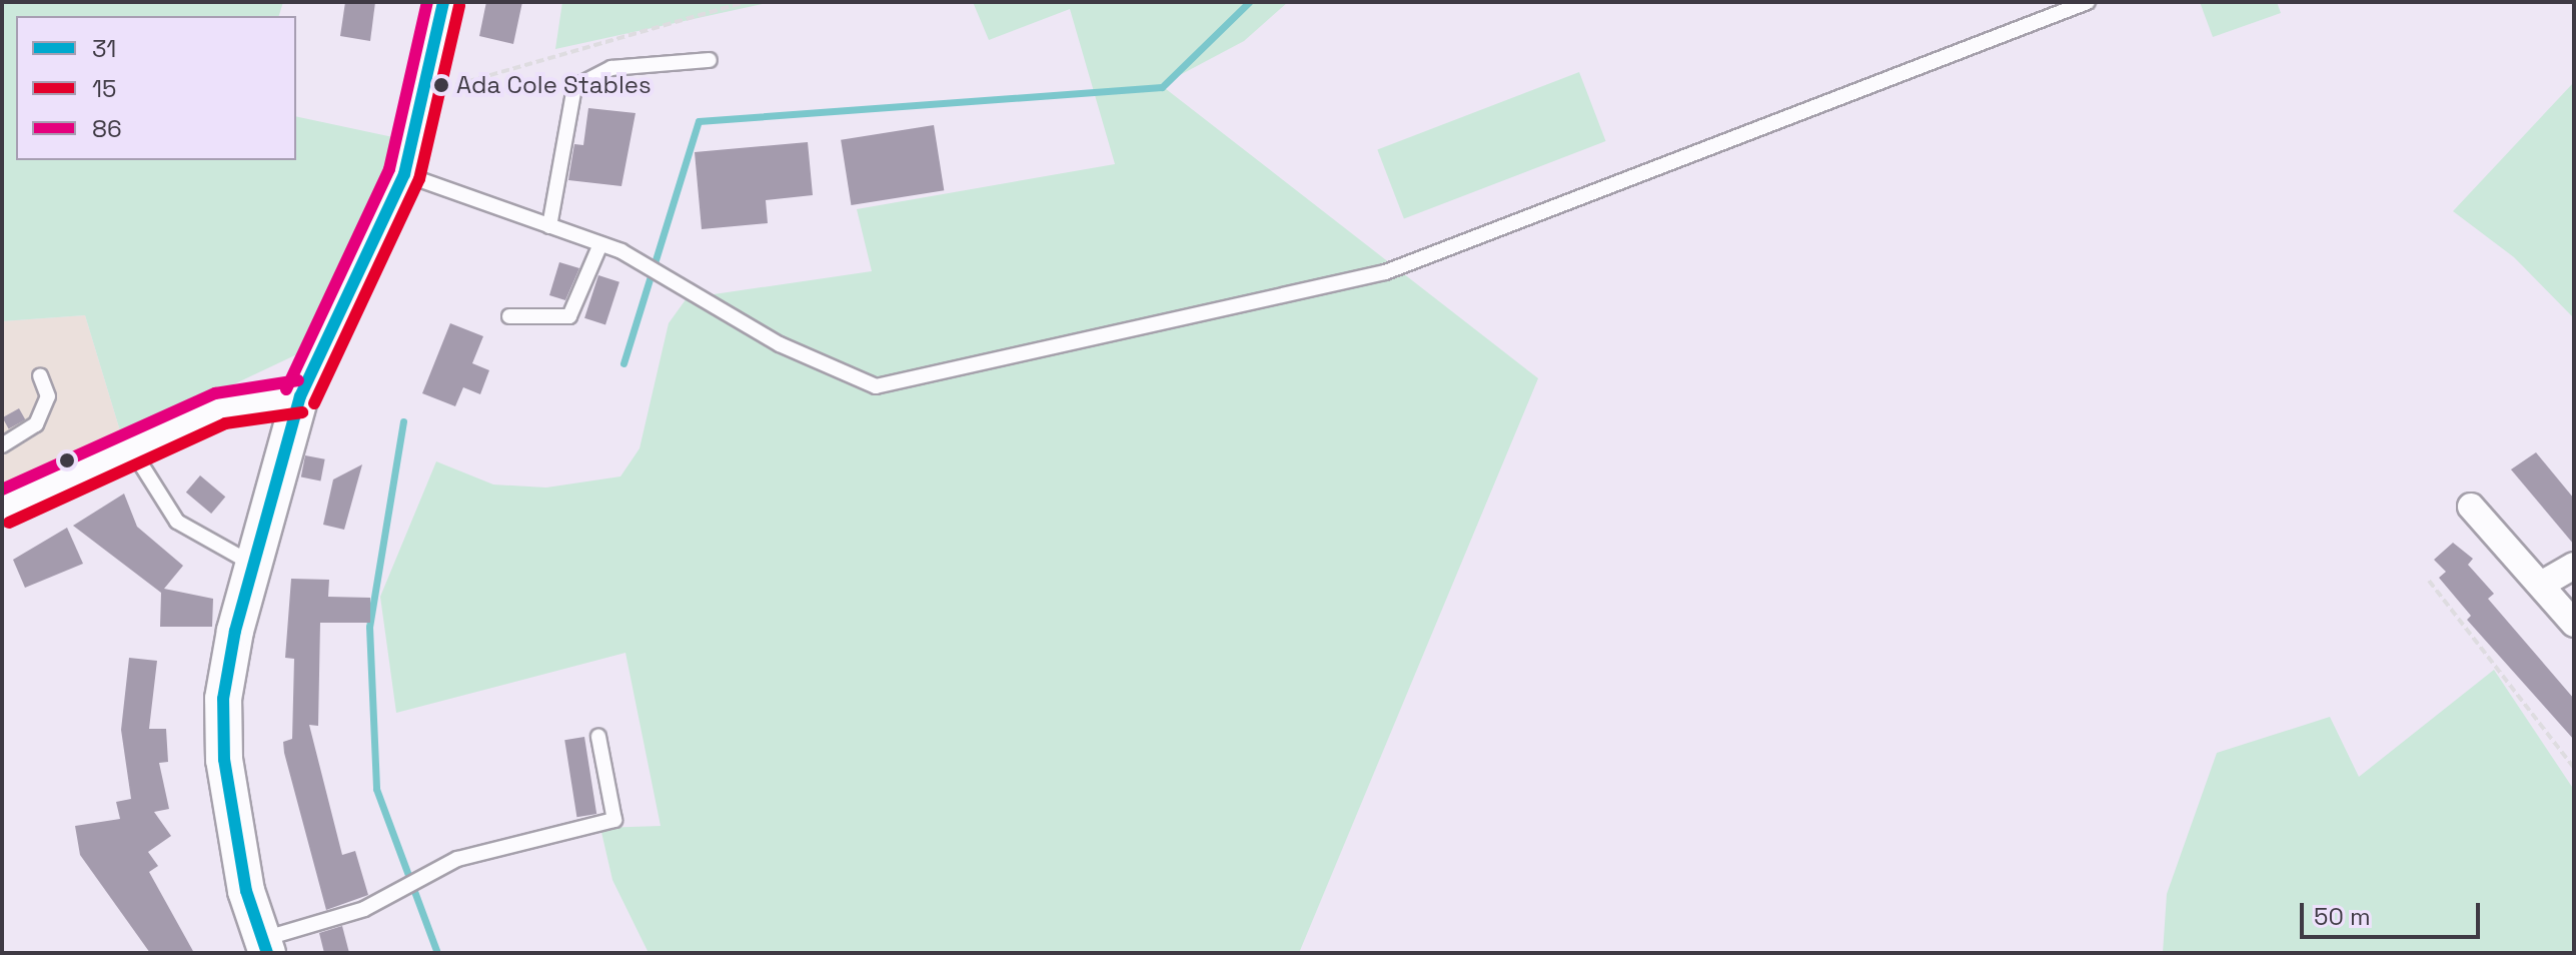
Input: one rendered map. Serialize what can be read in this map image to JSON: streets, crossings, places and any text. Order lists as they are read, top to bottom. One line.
{"places":["Ada Cole Stables"],"lines":["transit line 31","transit line 86","transit line 15"],"legend":["31","15","86"],"scale_bar":"50 m"}
